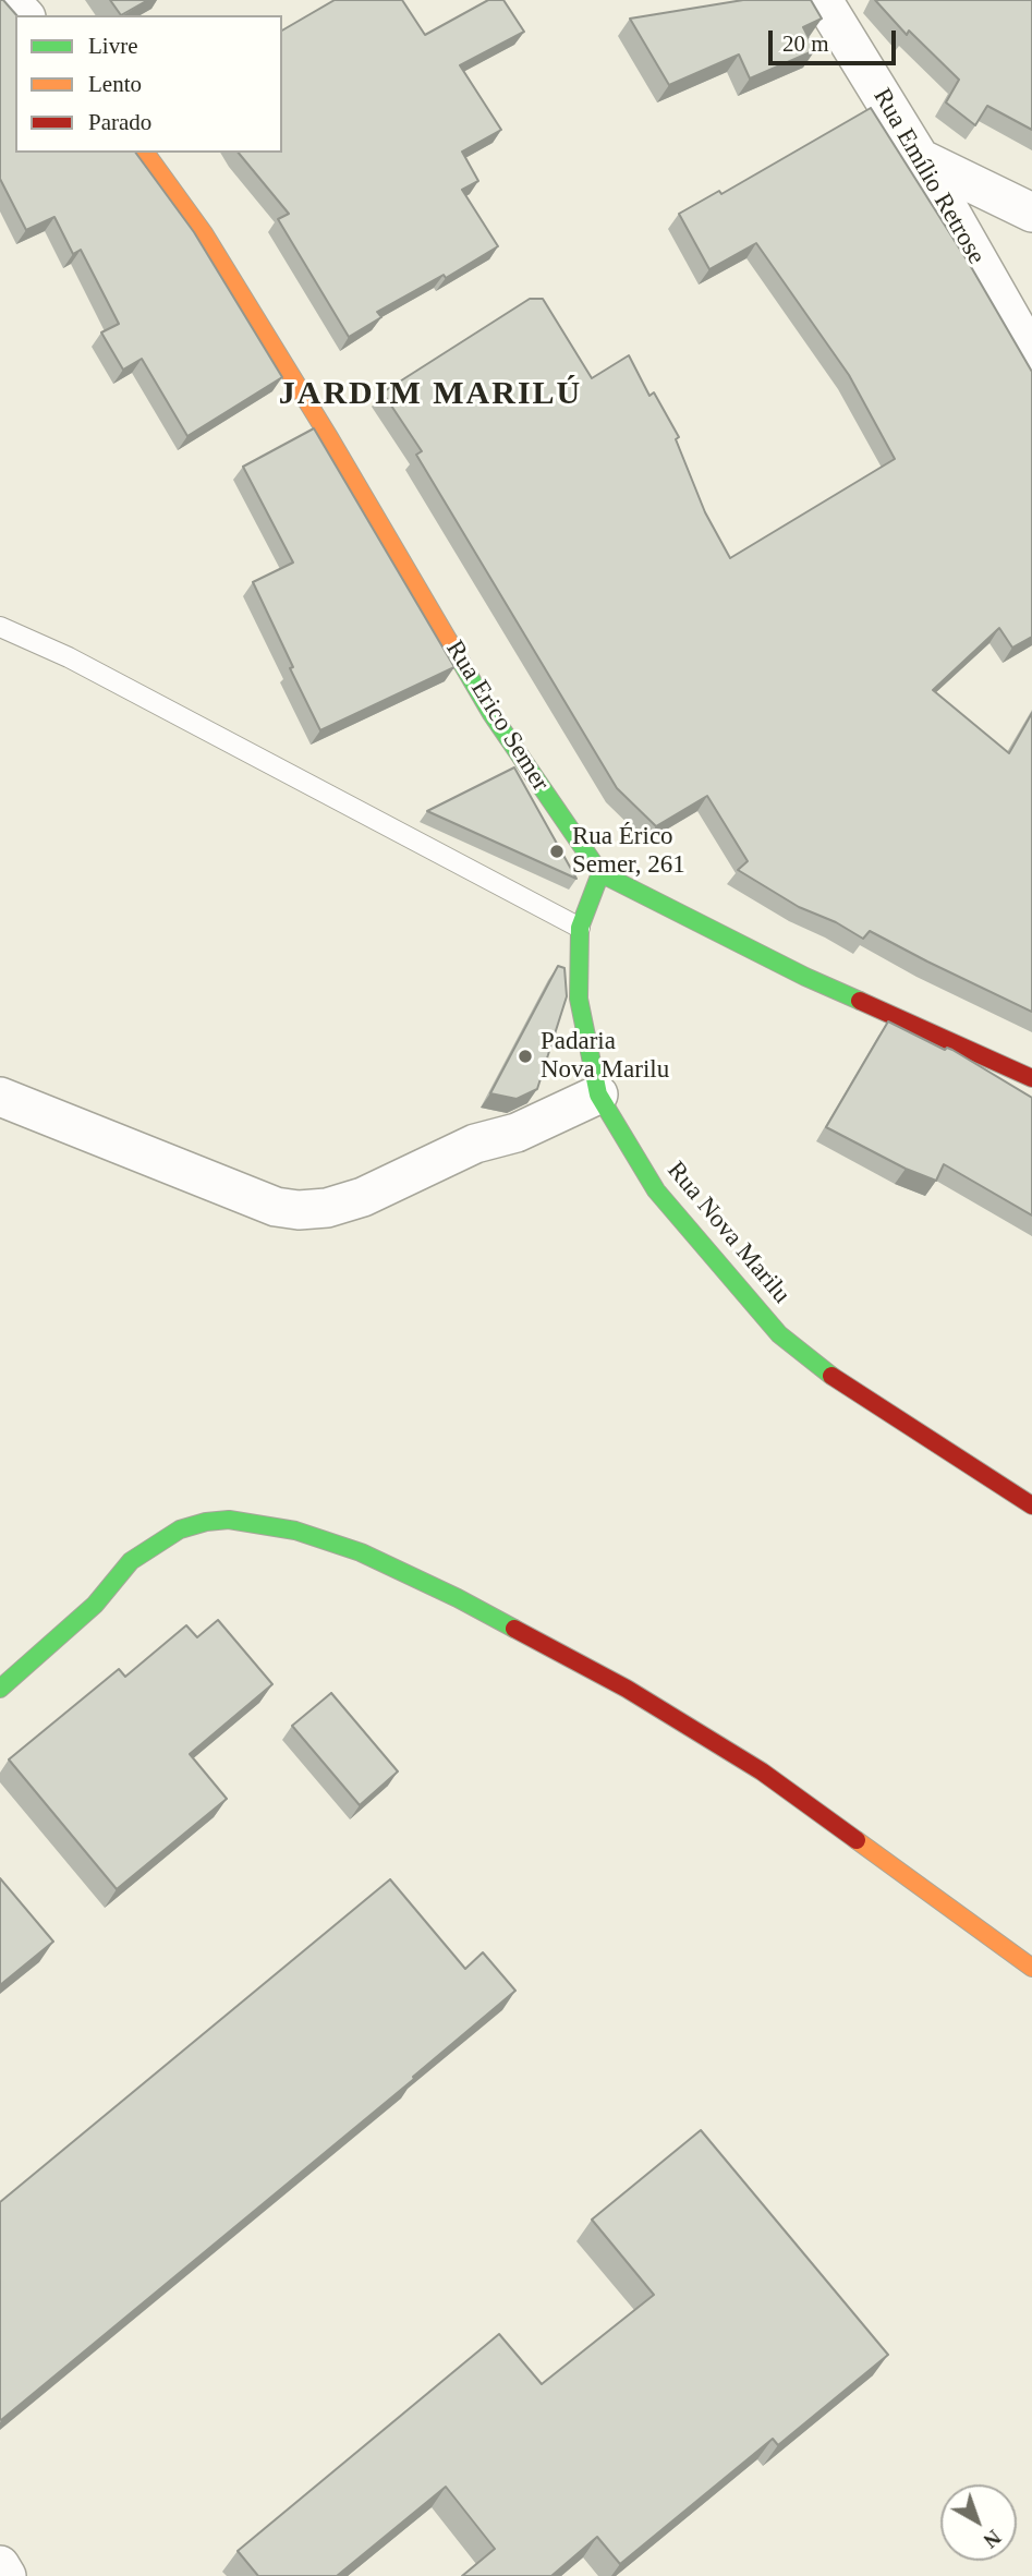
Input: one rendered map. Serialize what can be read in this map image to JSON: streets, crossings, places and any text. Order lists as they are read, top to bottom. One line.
{"streets":{"street":["Rua Emílio Retrose","Rua Erico Semer","Rua Nova Marilu"]},"crossings":[["Rua Erico Semer","Rua Nova Marilu"]],"districts":["JARDIM MARILÚ"],"places":["Rua Érico Semer, 261","Padaria Nova Marilu"],"legend":["Livre","Lento","Parado"],"scale_bar":"20 m","north":"bottom right"}
